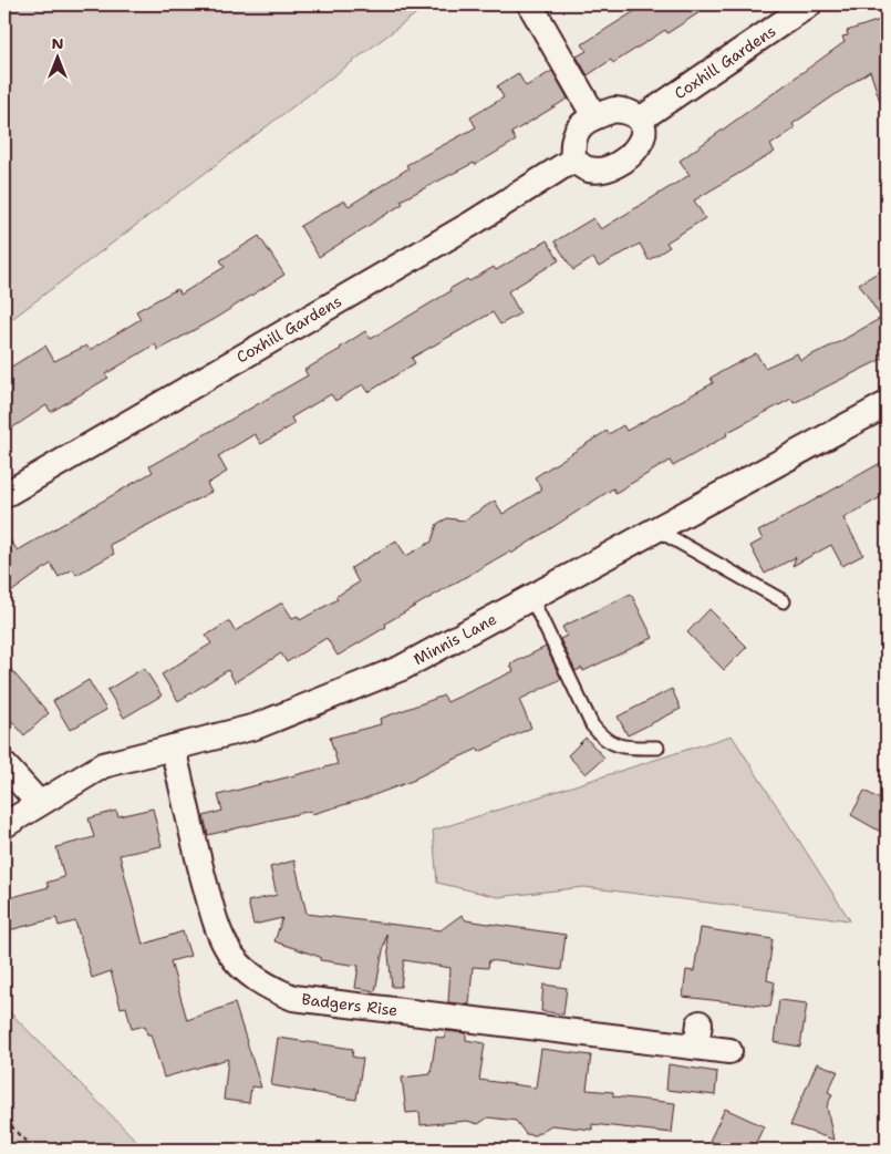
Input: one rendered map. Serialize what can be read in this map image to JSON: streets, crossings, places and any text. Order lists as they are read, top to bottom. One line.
{"streets":{"street":["Coxhill Gardens","Minnis Lane","Badgers Rise"]},"crossings":[["Minnis Lane","Badgers Rise"]],"north":"top"}
